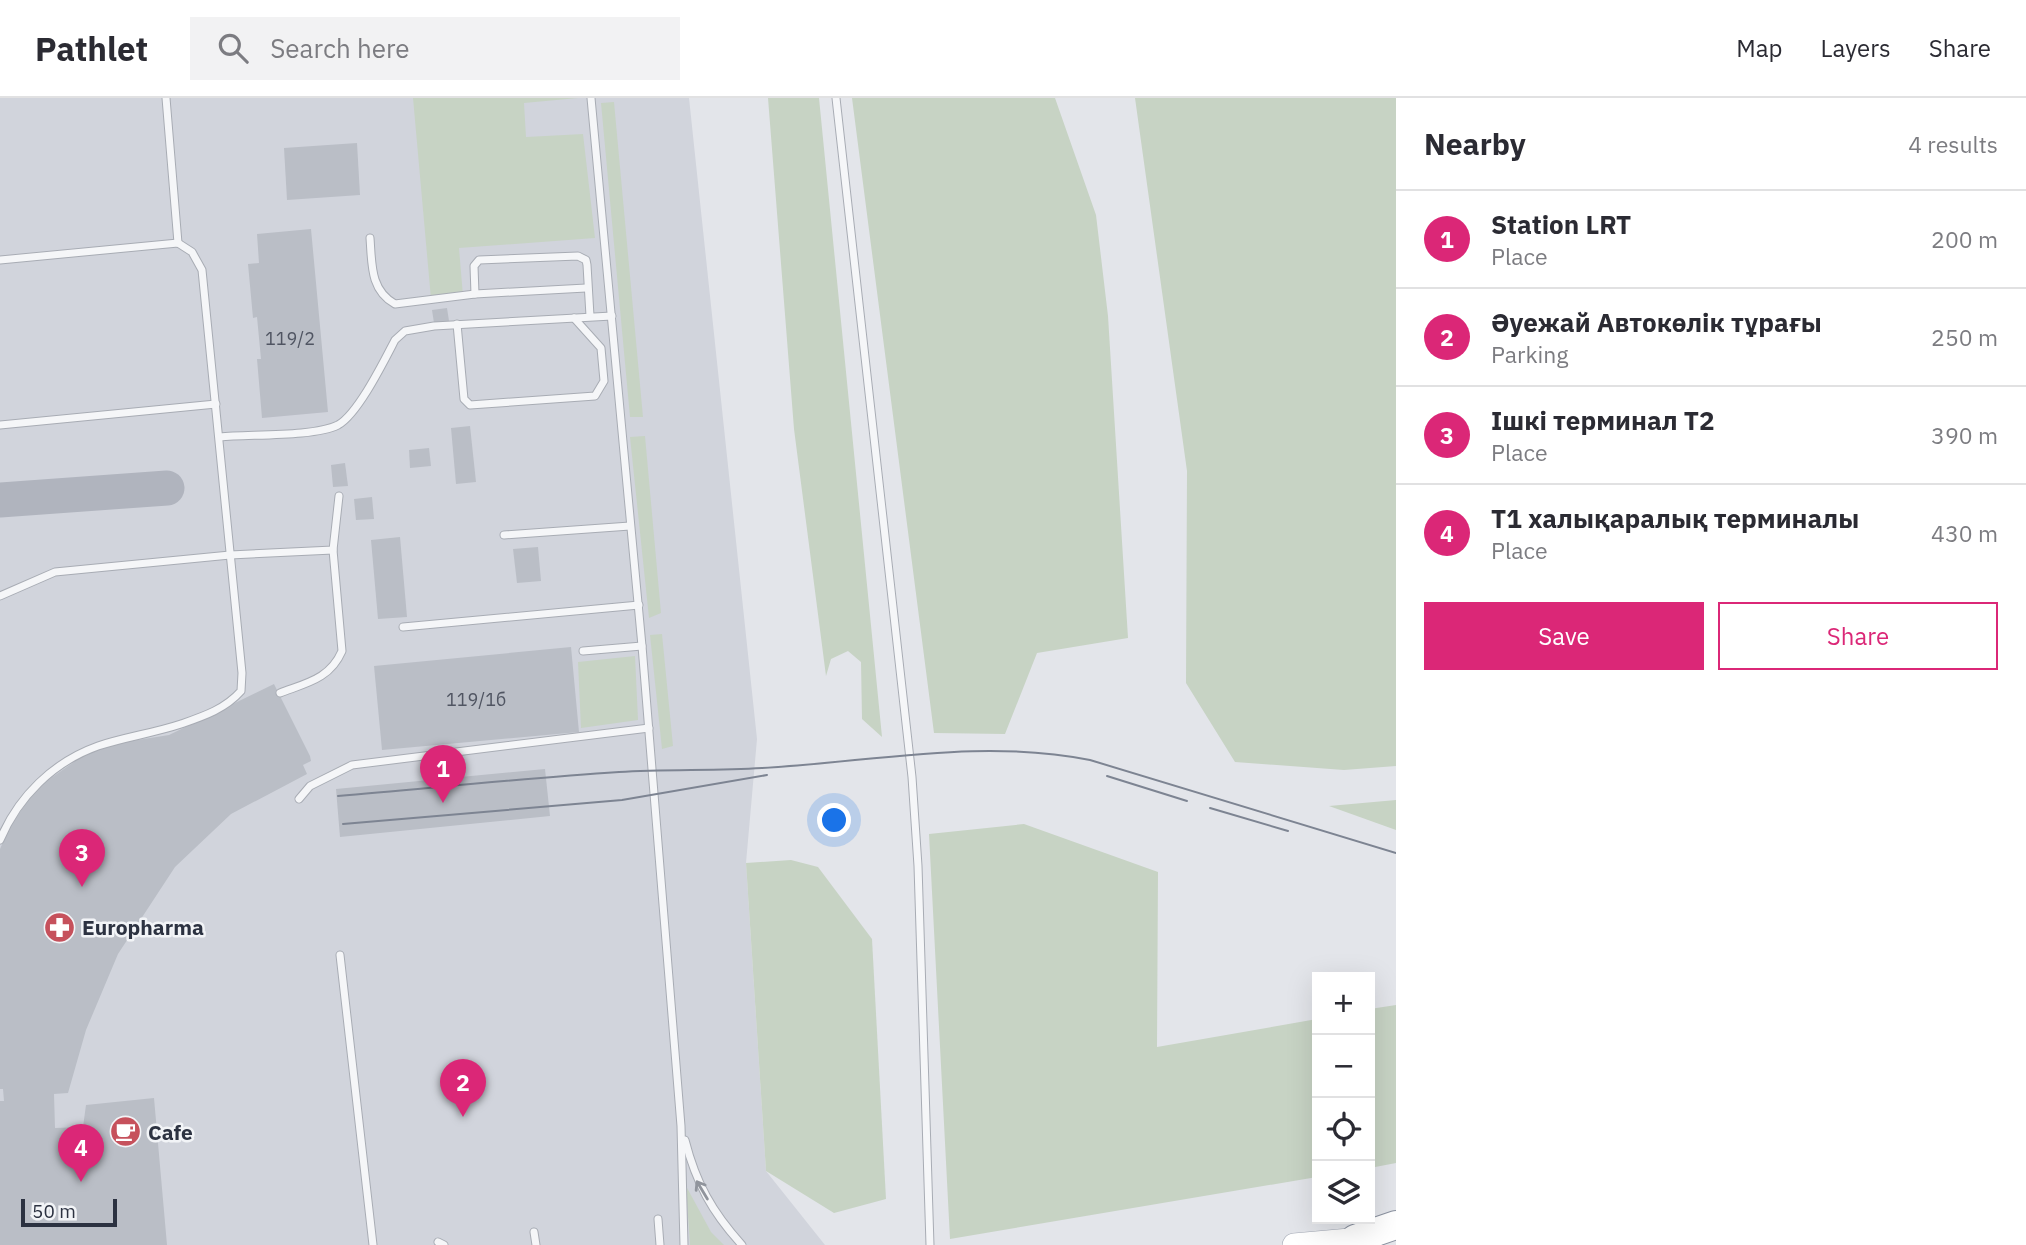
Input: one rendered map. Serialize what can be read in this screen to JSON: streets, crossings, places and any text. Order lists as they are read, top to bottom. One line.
{"places":{"pharmacy":["Europharma"],"cafe":["Cafe"]},"house_numbers":["119/2","119/1б"],"scale_bar":"50 m","page":{"header":"Pathlet","search":"Search here","nav":["Map","Layers","Share"],"heading":["Nearby","4 results"],"list":[{"mark":"1","name":"Station LRT","note":"Place","value":"200 m"},{"mark":"2","name":"Әуежай Автокөлік тұрағы","note":"Parking","value":"250 m"},{"mark":"3","name":"Ішкі терминал T2","note":"Place","value":"390 m"},{"mark":"4","name":"T1 халықаралық терминалы","note":"Place","value":"430 m"}],"buttons":["Save","Share"],"pins":["1","3","2","4"],"map_buttons":["+","−"],"scale":"50 m"}}
